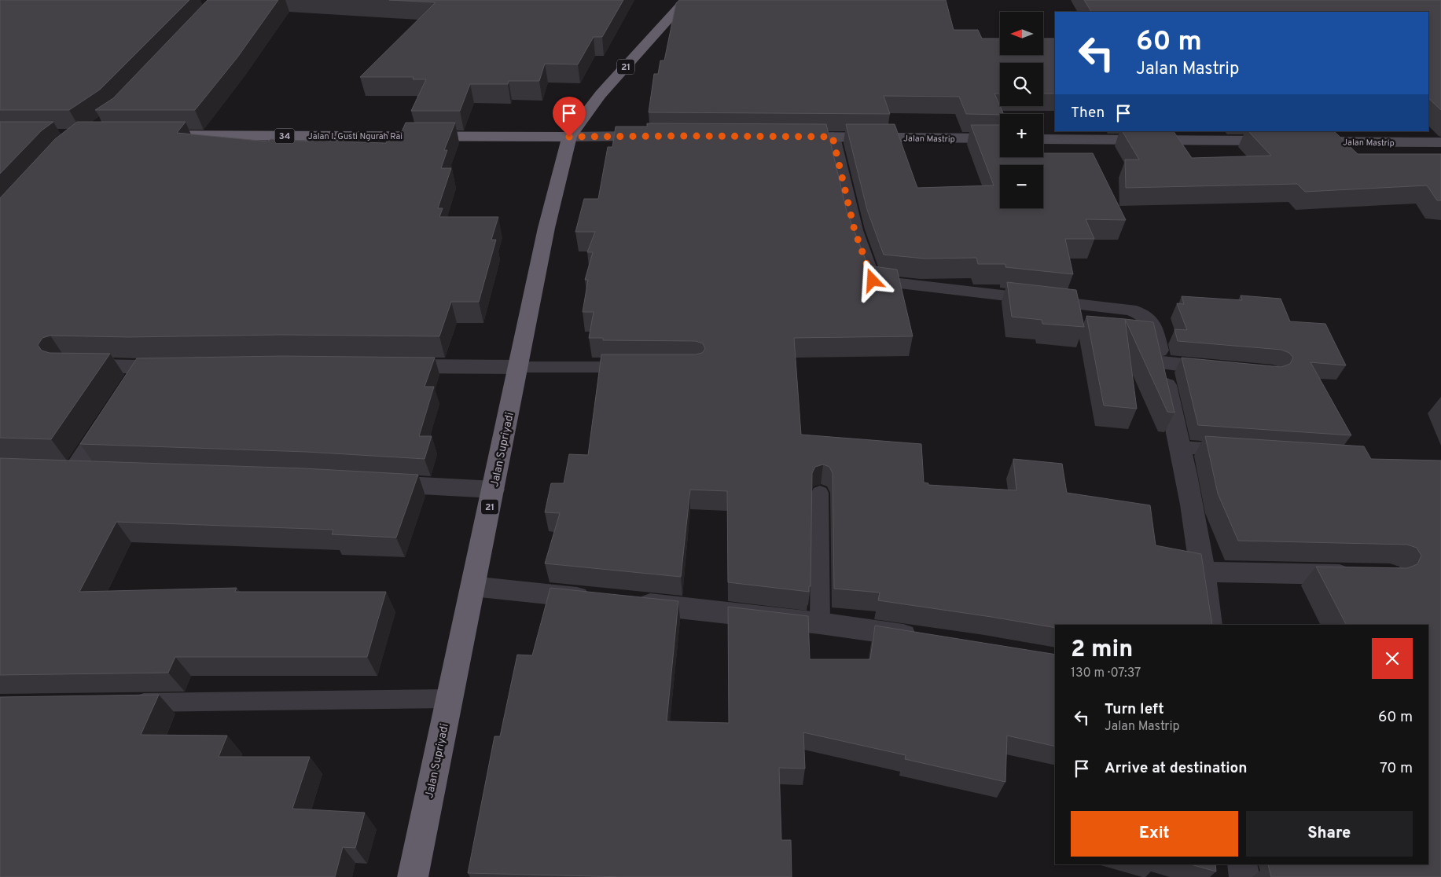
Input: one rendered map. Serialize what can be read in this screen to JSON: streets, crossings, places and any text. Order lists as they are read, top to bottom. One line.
{"streets":{"highway":["21","34","Jalan I. Gusti Ngurah Rai","Jalan Supriyadi"],"main road":["Jalan Mastrip"]},"crossings":[["21","Jalan I. Gusti Ngurah Rai"],["21","Jalan Supriyadi"],["Jalan I. Gusti Ngurah Rai","Jalan Supriyadi"]],"north":"left","page":{"map_buttons":["+","−"],"turn":["60 m","Jalan Mastrip"],"then":"Then","heading":["2 min","130 m · 07:37"],"list":[{"name":"Turn left","note":"Jalan Mastrip","value":"60 m"},{"name":"Arrive at destination","value":"70 m"}],"buttons":["Exit","Share"]}}
